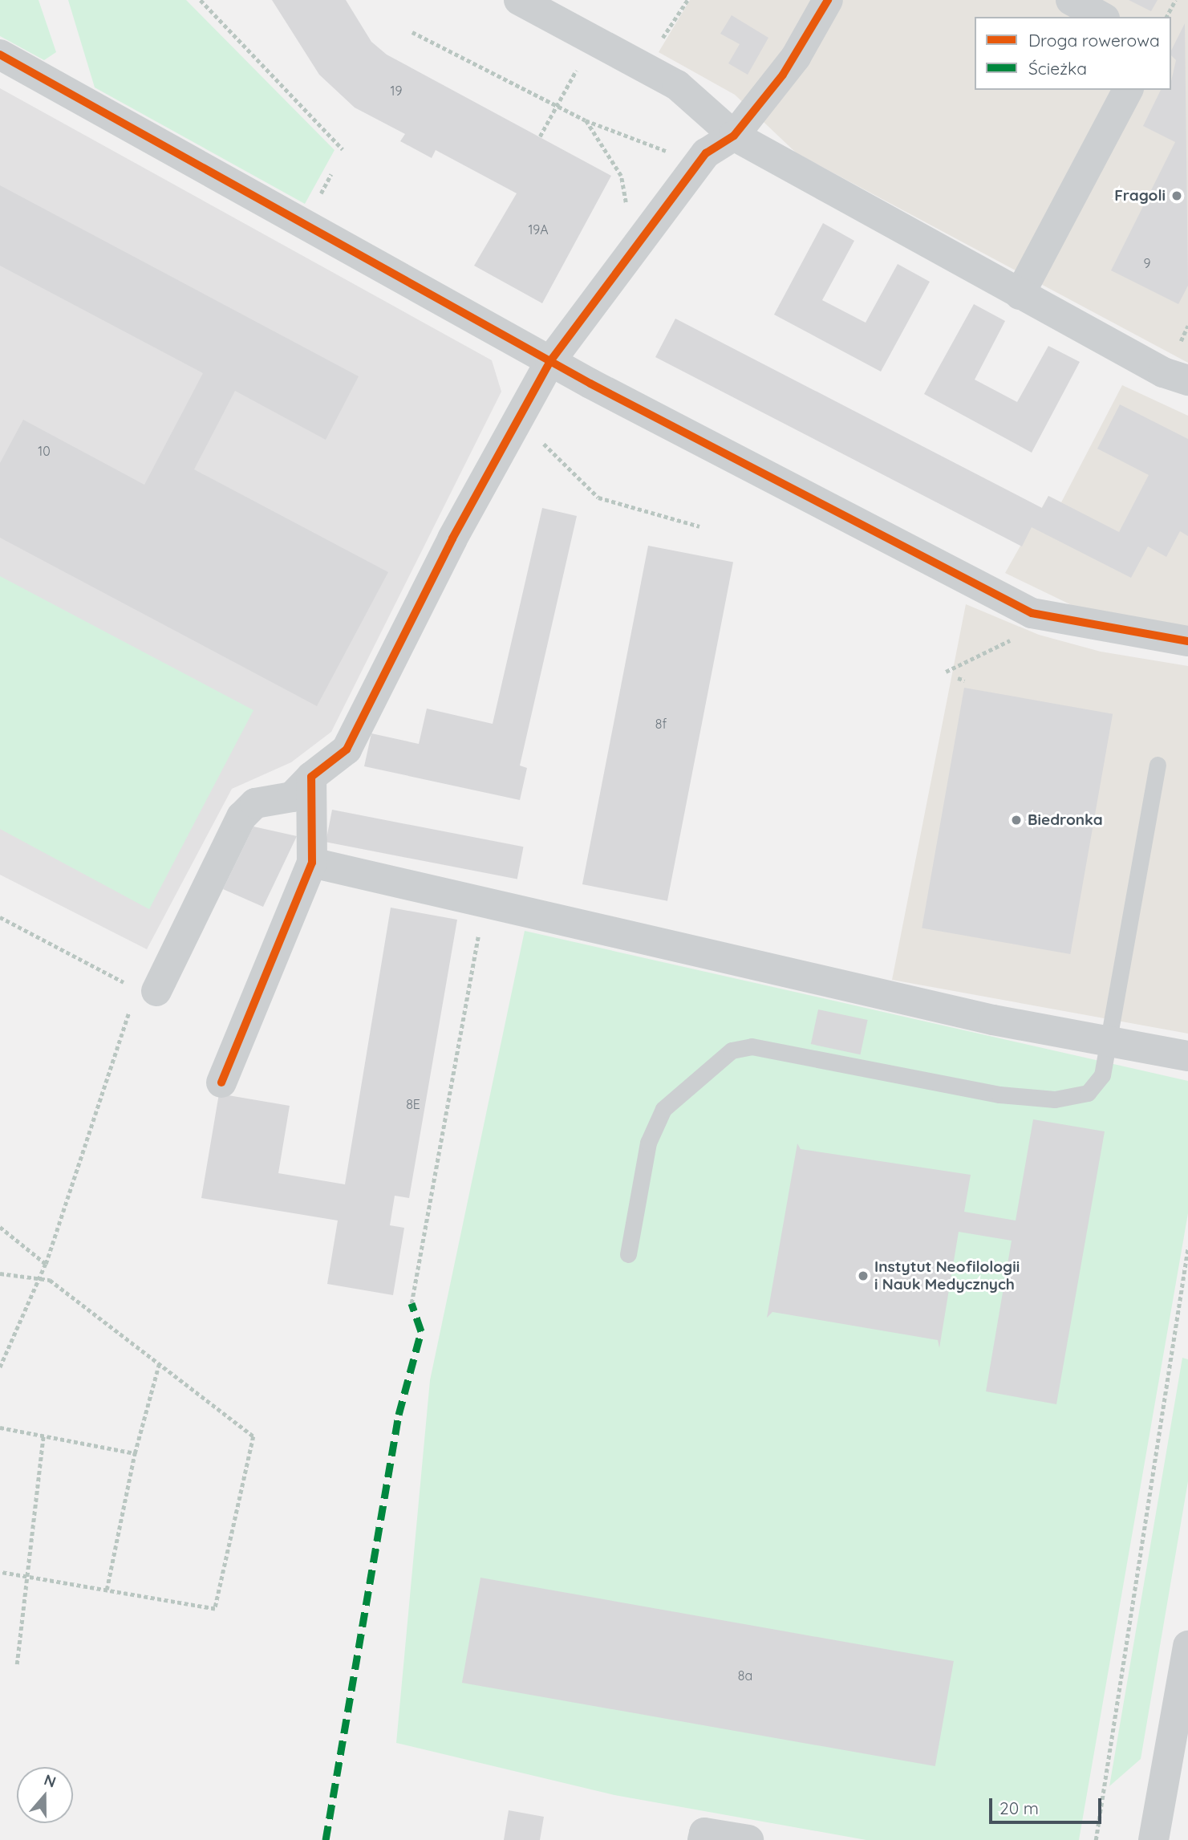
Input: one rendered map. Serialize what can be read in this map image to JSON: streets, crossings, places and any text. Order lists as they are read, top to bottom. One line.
{"places":["Fragoli","Biedronka","Instytut Neofilologii i Nauk Medycznych"],"house_numbers":["19","19A","9","10","8f","8E","8a"],"legend":["Droga rowerowa","Ścieżka"],"scale_bar":"20 m","north":"top"}
